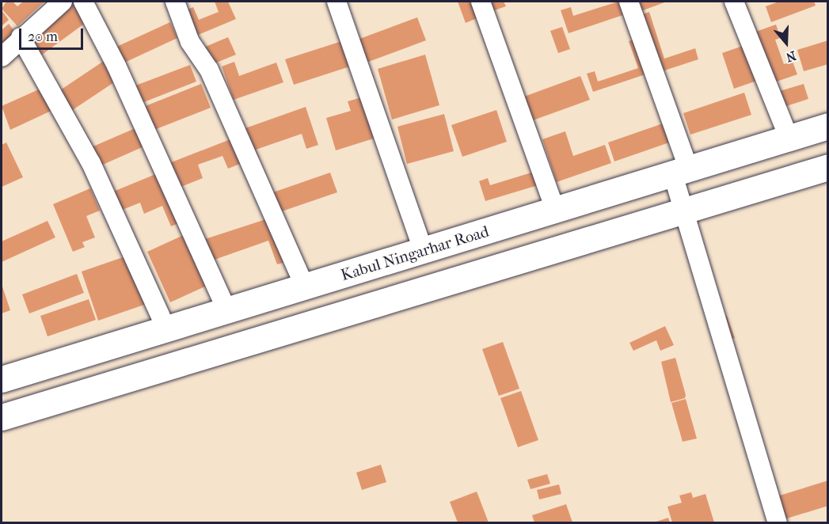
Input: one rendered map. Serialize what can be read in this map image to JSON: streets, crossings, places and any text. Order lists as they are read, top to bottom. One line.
{"streets":{"highway":["Kabul Ningarhar Road"]},"scale_bar":"20 m","north":"bottom"}
